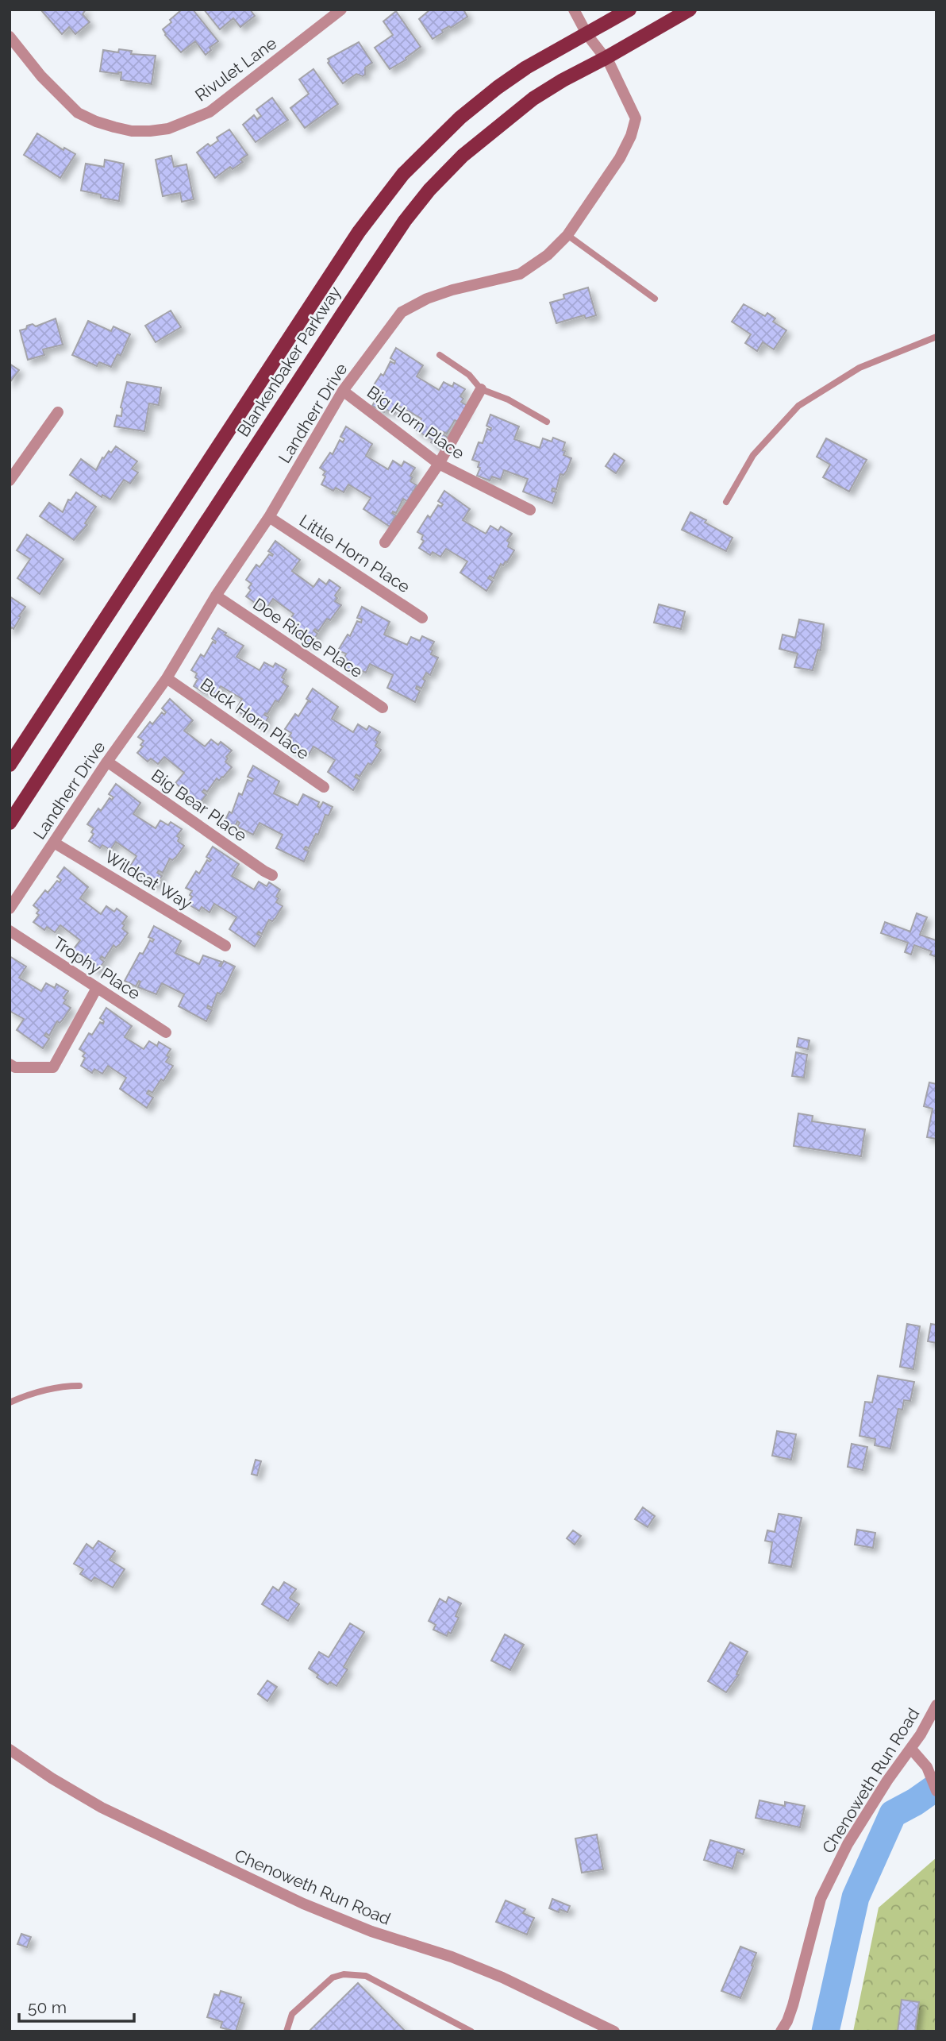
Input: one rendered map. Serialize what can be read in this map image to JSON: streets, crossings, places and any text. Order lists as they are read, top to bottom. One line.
{"streets":{"main road":["Blankenbaker Parkway"],"street":["Rivulet Lane","Landherr Drive","Big Horn Place","Little Horn Place","Doe Ridge Place","Buck Horn Place","Big Bear Place","Wildcat Way","Trophy Place","Chenoweth Run Road"]},"crossings":[["Blankenbaker Parkway","Landherr Drive"],["Landherr Drive","Big Horn Place"],["Landherr Drive","Little Horn Place"],["Landherr Drive","Doe Ridge Place"],["Landherr Drive","Buck Horn Place"],["Landherr Drive","Big Bear Place"],["Landherr Drive","Wildcat Way"]],"scale_bar":"50 m"}
